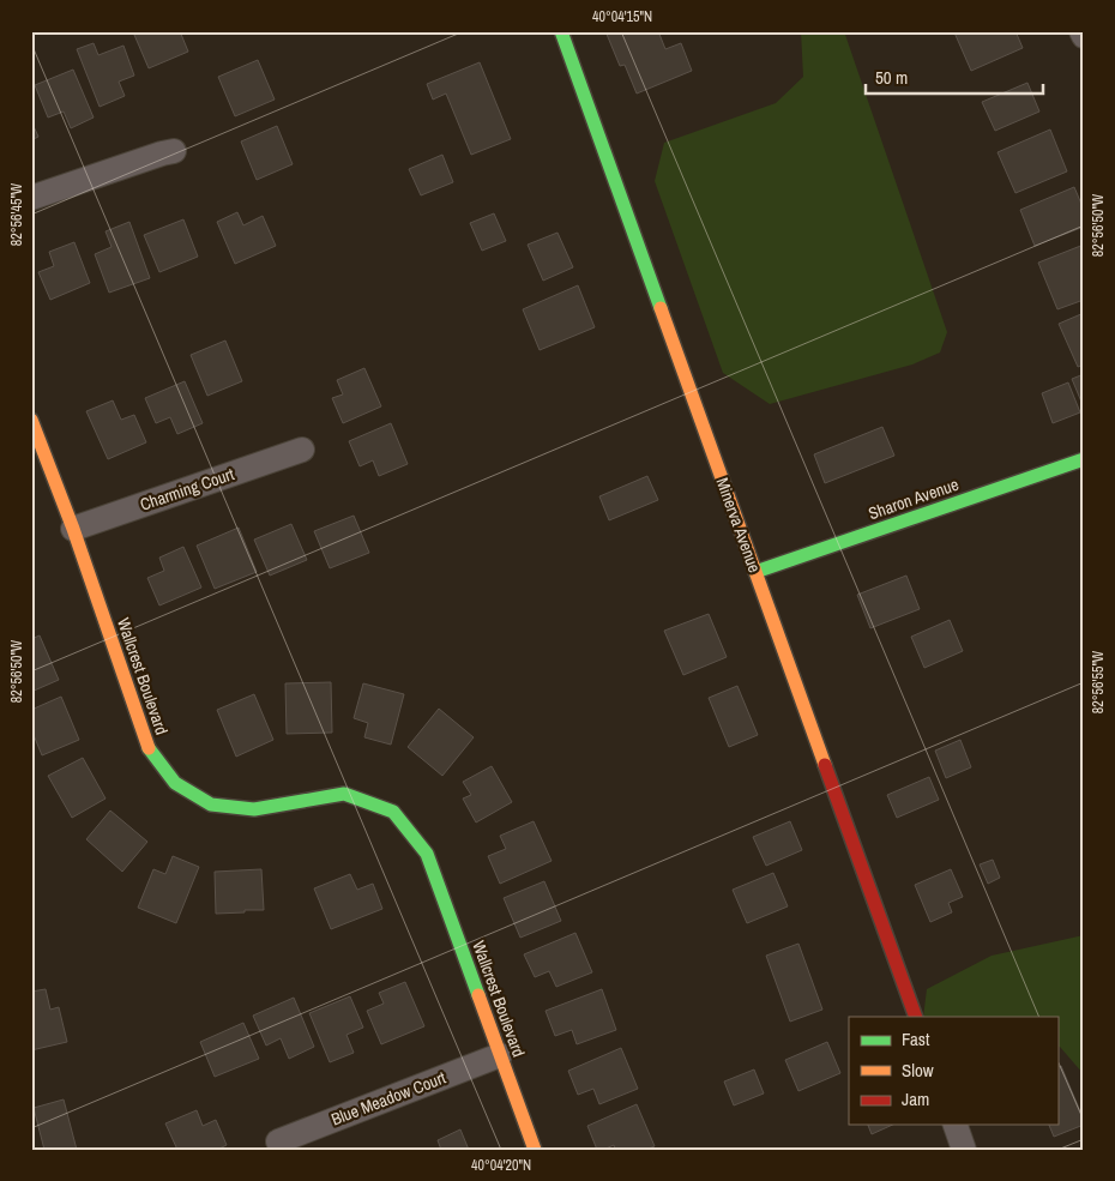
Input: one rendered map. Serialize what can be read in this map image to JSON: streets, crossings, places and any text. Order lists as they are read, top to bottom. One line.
{"streets":{"street":["Charming Court","Sharon Avenue","Minerva Avenue","Wallcrest Boulevard","Blue Meadow Court"]},"crossings":[["Charming Court","Wallcrest Boulevard"],["Sharon Avenue","Minerva Avenue"],["Wallcrest Boulevard","Blue Meadow Court"]],"legend":["Fast","Slow","Jam"],"scale_bar":"50 m","coordinates":["40°04'15\"N","82°56'45\"W","82°56'50\"W","82°56'55\"W","40°04'20\"N"]}
